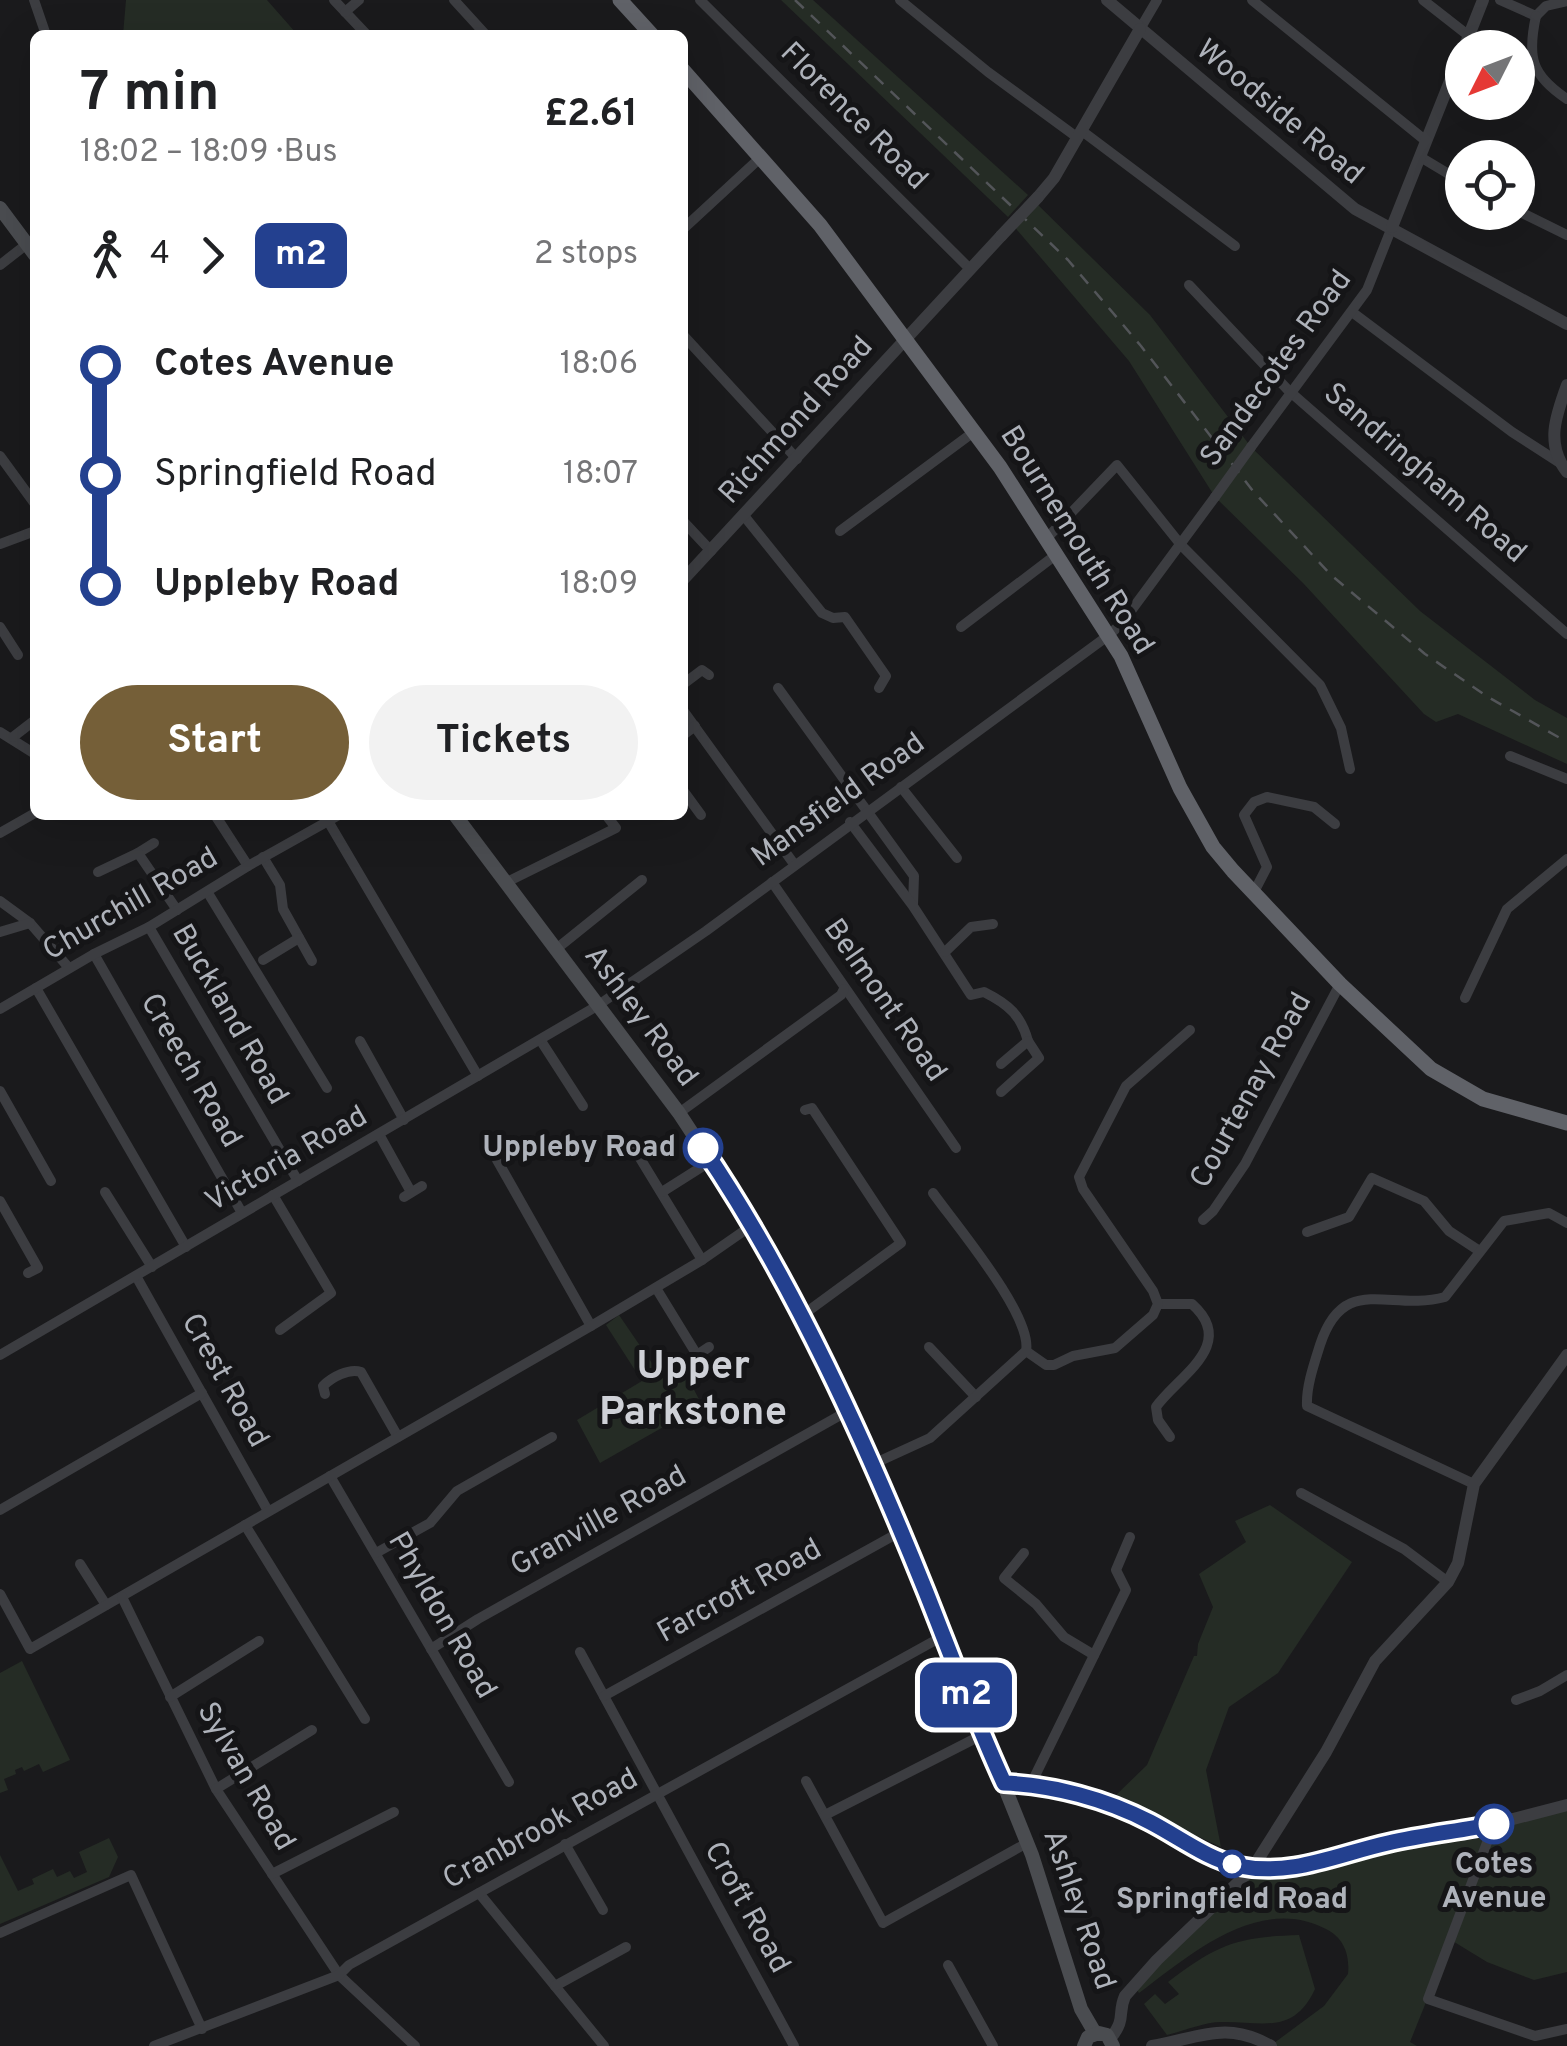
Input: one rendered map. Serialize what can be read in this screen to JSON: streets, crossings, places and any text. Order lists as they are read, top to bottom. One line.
{"streets":{"highway":["Bournemouth Road"],"main road":["Ashley Road"],"street":["Woodside Road","Florence Road","Sandecotes Road","Richmond Road","Sandringham Road","Mansfield Road","Churchill Road","Belmont Road","Buckland Road","Creech Road","Courtenay Road","Victoria Road","Crest Road","Granville Road","Farcroft Road","Phyldon Road","Sylvan Road","Cranbrook Road","Croft Road"]},"crossings":[["Woodside Road","Sandecotes Road"],["Woodside Road","Richmond Road"],["Florence Road","Richmond Road"],["Sandecotes Road","Sandringham Road"],["Sandecotes Road","Bournemouth Road"],["Sandecotes Road","Mansfield Road"],["Richmond Road","Bournemouth Road"],["Bournemouth Road","Mansfield Road"],["Bournemouth Road","Courtenay Road"],["Mansfield Road","Belmont Road"],["Mansfield Road","Ashley Road"],["Mansfield Road","Victoria Road"],["Churchill Road","Buckland Road"],["Churchill Road","Creech Road"],["Buckland Road","Victoria Road"],["Ashley Road","Victoria Road"],["Ashley Road","Granville Road"],["Ashley Road","Farcroft Road"],["Ashley Road","Cranbrook Road"],["Creech Road","Victoria Road"],["Victoria Road","Crest Road"],["Granville Road","Phyldon Road"],["Sylvan Road","Cranbrook Road"],["Cranbrook Road","Croft Road"]],"districts":["Upper Parkstone"],"places":["Uppleby Road","Cotes Avenue","Springfield Road"],"lines":["bus line m2"],"north":"bottom left","page":{"on_map":"m2","heading":["7 min","18:02 – 18:09 · Bus","£2.61"],"legs":["4","m2","2 stops"],"list":[{"name":"Cotes Avenue","value":"18:06"},{"name":"Springfield Road","value":"18:07"},{"name":"Uppleby Road","value":"18:09"}],"buttons":["Start","Tickets"]}}
